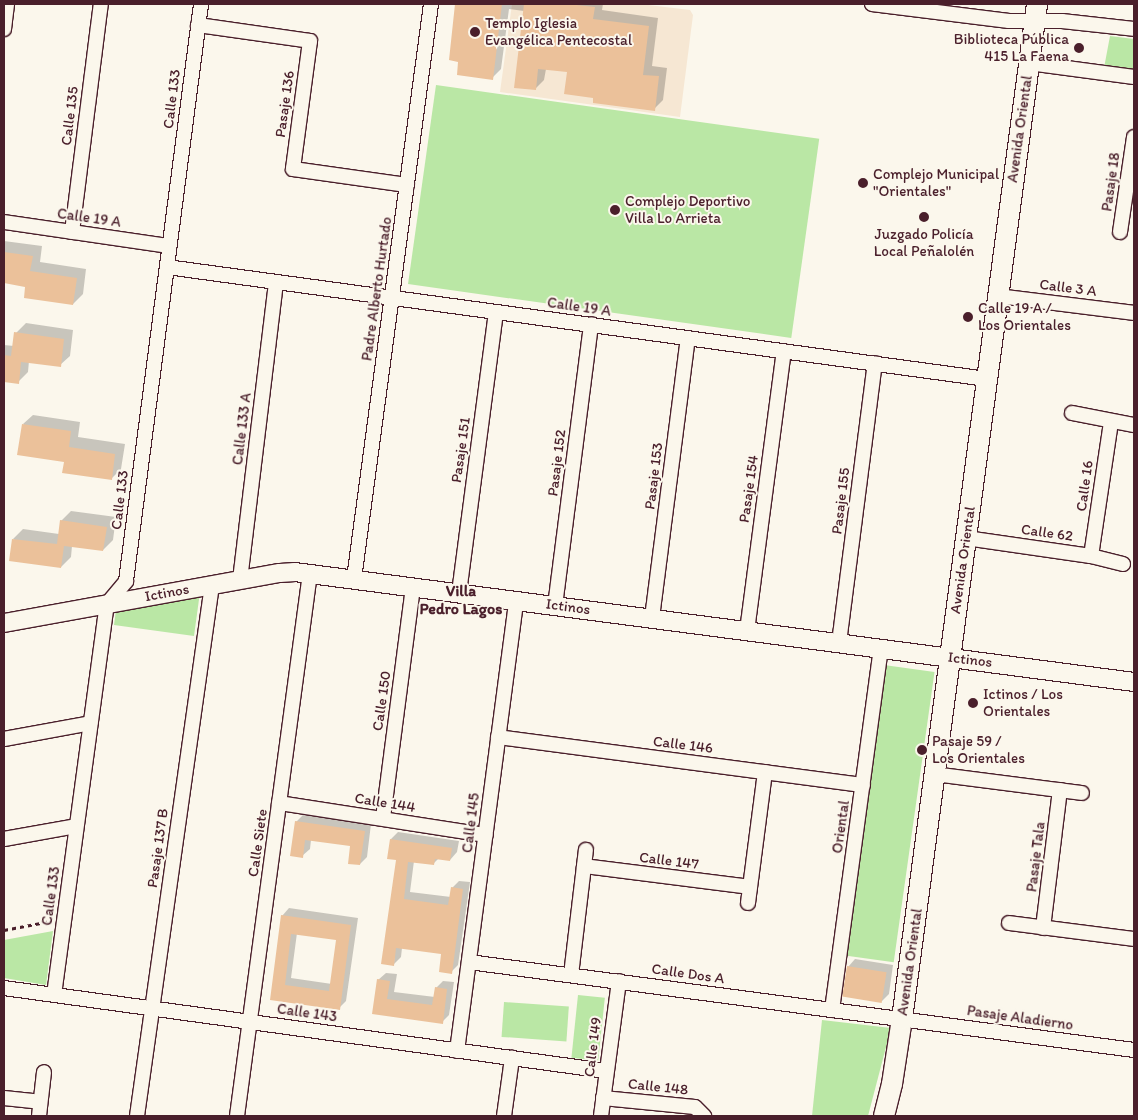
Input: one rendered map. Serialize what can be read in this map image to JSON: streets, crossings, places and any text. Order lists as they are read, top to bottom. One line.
{"streets":{"main road":["Avenida Oriental"],"street":["Calle 133","Pasaje 136","Calle 135","Pasaje 18","Calle 19 A","Calle 3 A","Padre Alberto Hurtado","Calle 133 A","Pasaje 151","Pasaje 152","Pasaje 153","Calle 16","Pasaje 154","Pasaje 155","Calle 62","Ictinos","Calle 150","Calle 146","Calle 144","Calle 145","Oriental","Calle Siete","Pasaje 137 B","Pasaje Tala","Calle 147","Calle Dos A","Calle 143","Pasaje Aladierno","Calle 149","Calle 148"]},"crossings":[["Calle 133","Pasaje 136"],["Calle 133","Calle 19 A"],["Calle 133","Ictinos"],["Calle 133","Calle 143"],["Pasaje 136","Padre Alberto Hurtado"],["Calle 135","Calle 19 A"],["Avenida Oriental","Calle 19 A"],["Avenida Oriental","Calle 3 A"],["Avenida Oriental","Calle 62"],["Avenida Oriental","Ictinos"],["Avenida Oriental","Calle Dos A"],["Avenida Oriental","Pasaje Aladierno"],["Calle 19 A","Padre Alberto Hurtado"],["Calle 19 A","Calle 133 A"],["Calle 19 A","Pasaje 151"],["Calle 19 A","Pasaje 152"],["Calle 19 A","Pasaje 153"],["Calle 19 A","Pasaje 154"],["Calle 19 A","Pasaje 155"],["Padre Alberto Hurtado","Ictinos"],["Calle 133 A","Ictinos"],["Pasaje 151","Ictinos"],["Pasaje 152","Ictinos"],["Pasaje 153","Ictinos"],["Calle 16","Calle 62"],["Pasaje 154","Ictinos"],["Pasaje 155","Ictinos"],["Ictinos","Calle 150"],["Ictinos","Calle 145"],["Ictinos","Oriental"],["Ictinos","Calle Siete"],["Ictinos","Pasaje 137 B"],["Calle 150","Calle 144"],["Calle 146","Calle 145"],["Calle 146","Oriental"],["Calle 144","Calle 145"],["Calle 144","Calle Siete"],["Calle 145","Calle Dos A"],["Calle 145","Calle 143"],["Oriental","Calle Dos A"],["Calle Siete","Calle 143"],["Pasaje 137 B","Calle 143"],["Calle Dos A","Pasaje Aladierno"],["Calle Dos A","Calle 149"],["Calle 143","Calle 149"],["Calle 149","Calle 148"]],"districts":["Villa Pedro Lagos"],"places":["Templo Iglesia Evangélica Pentecostal","Biblioteca Pública 415 La Faena","Complejo Municipal \"Orientales\"","Complejo Deportivo Villa Lo Arrieta","Juzgado Policía Local Peñalolén","Calle 19 A / Los Orientales","Ictinos / Los Orientales","Pasaje 59 / Los Orientales"]}
